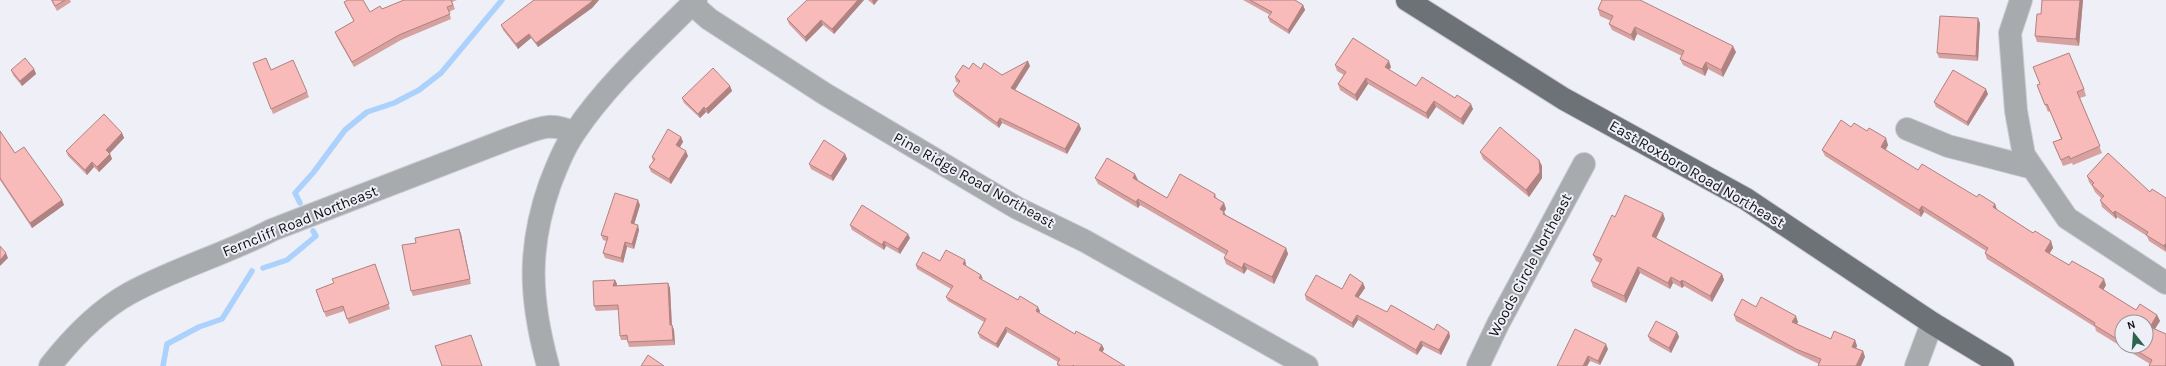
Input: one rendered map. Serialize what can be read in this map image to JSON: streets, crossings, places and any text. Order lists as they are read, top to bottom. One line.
{"streets":{"main road":["East Roxboro Road Northeast"],"street":["Pine Ridge Road Northeast","Ferncliff Road Northeast","Woods Circle Northeast"]},"north":"top"}
